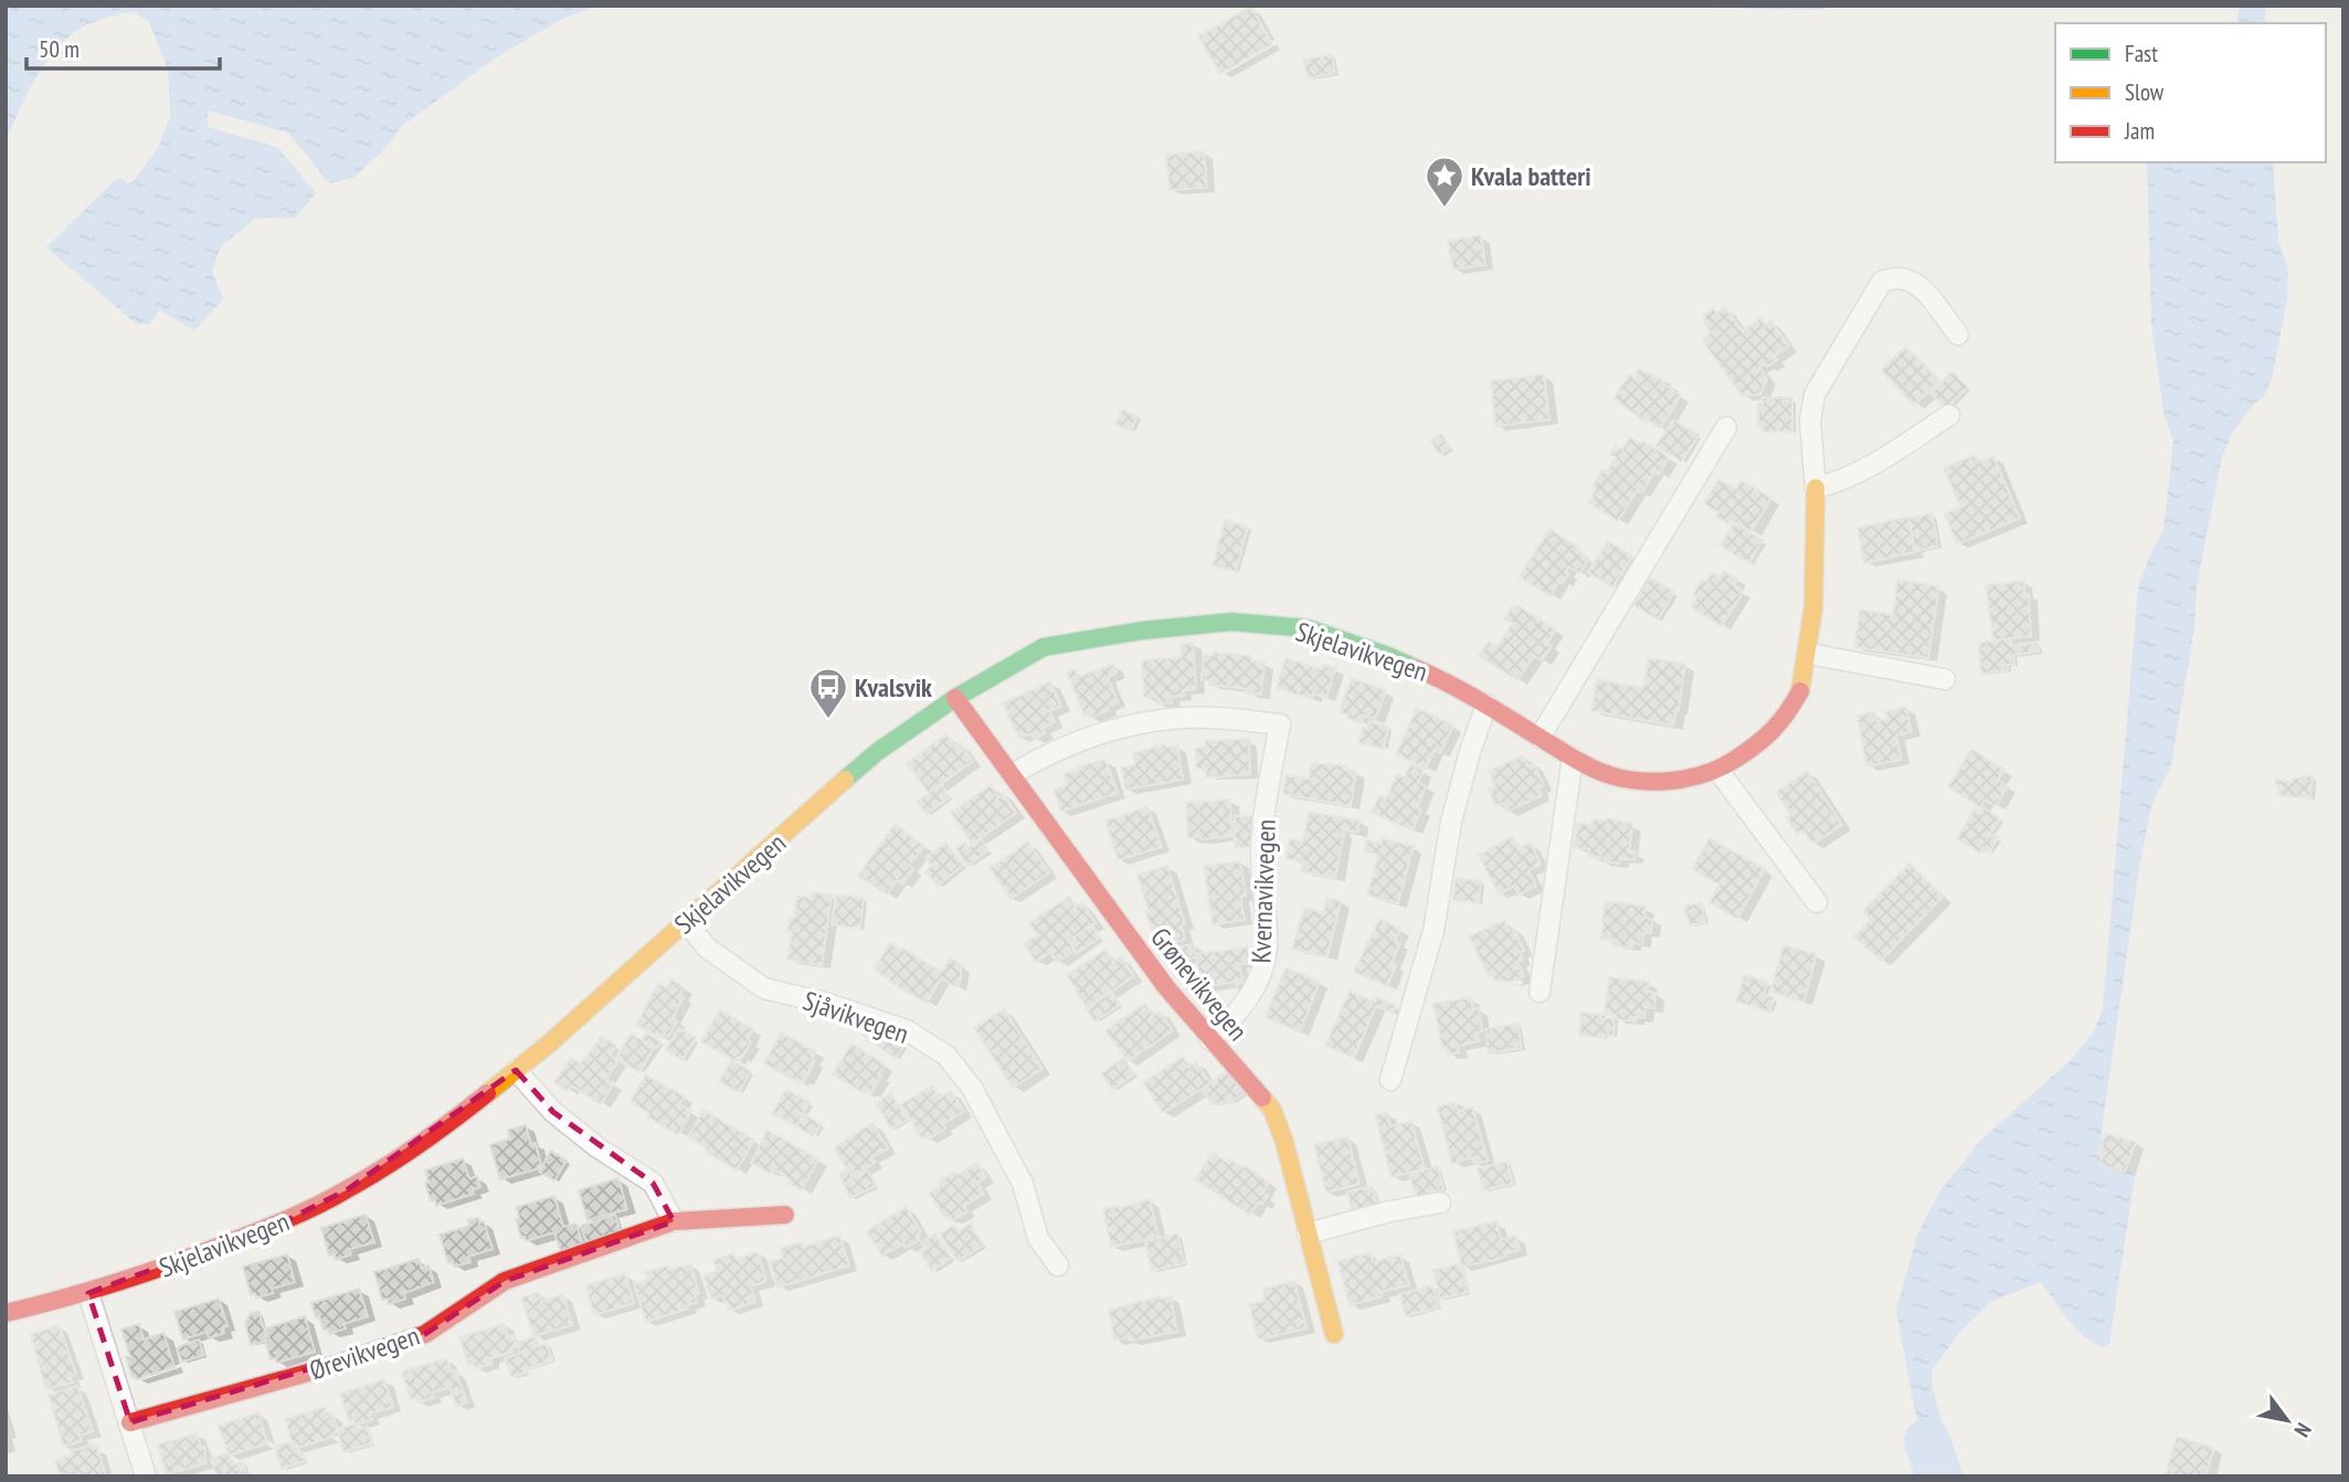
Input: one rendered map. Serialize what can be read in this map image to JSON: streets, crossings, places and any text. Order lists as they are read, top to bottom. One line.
{"streets":{"street":["Skjelavikvegen","Kvernavikvegen","Grønevikvegen","Sjåvikvegen","Ørevikvegen"]},"crossings":[["Skjelavikvegen","Grønevikvegen"],["Skjelavikvegen","Sjåvikvegen"],["Kvernavikvegen","Grønevikvegen"]],"places":{"place":["Kvala batteri"],"bus stop":["Kvalsvik"]},"legend":["Fast","Slow","Jam"],"scale_bar":"50 m","north":"bottom right"}
